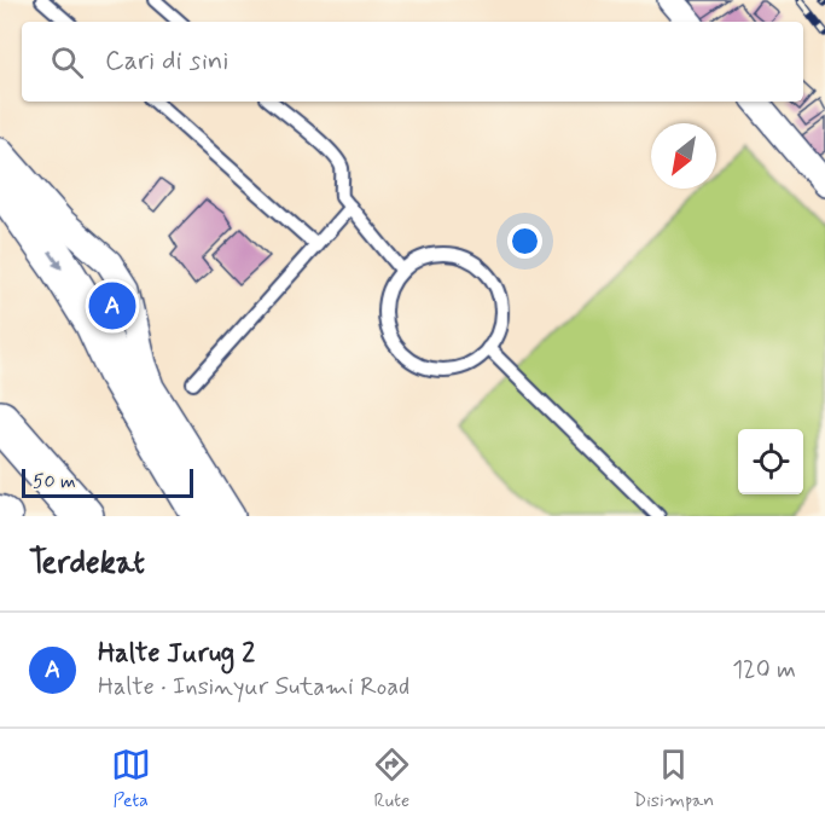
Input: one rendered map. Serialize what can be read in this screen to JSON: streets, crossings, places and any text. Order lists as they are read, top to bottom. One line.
{"scale_bar":"50 m","north":"bottom left","page":{"search":"Cari di sini","pins":"A","scale":"50 m","heading":"Terdekat","list":[{"mark":"A","name":"Halte Jurug 2","note":"Halte · Insinyur Sutami Road","value":"120 m"}],"nav":["Peta","Rute","Disimpan"]}}
